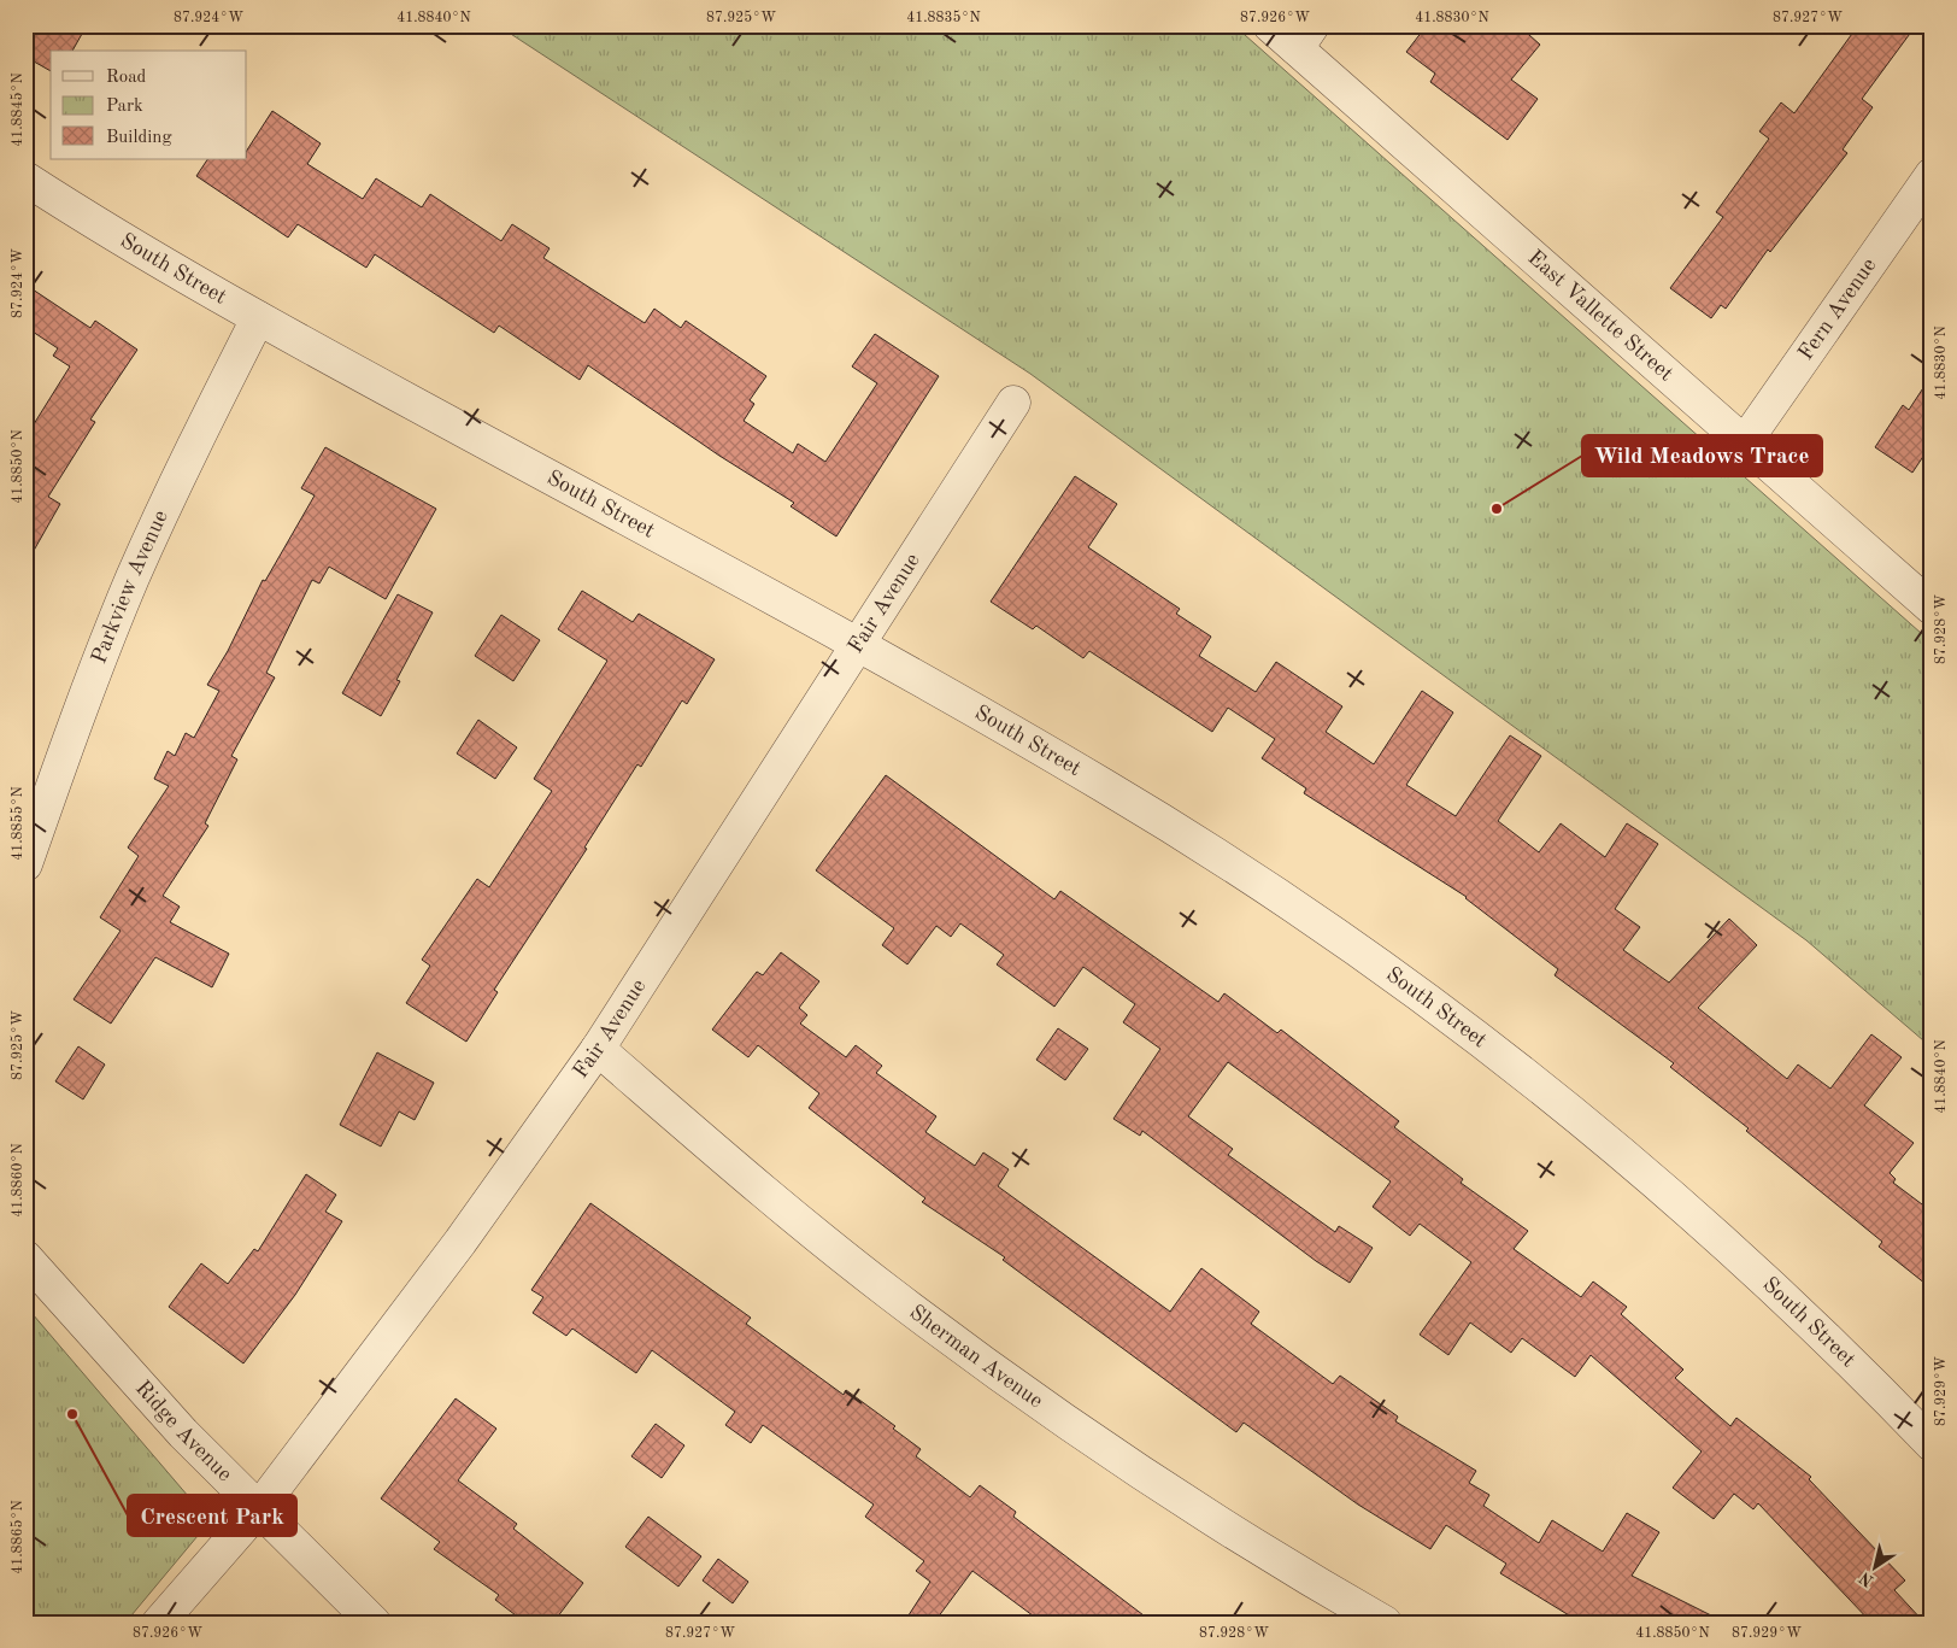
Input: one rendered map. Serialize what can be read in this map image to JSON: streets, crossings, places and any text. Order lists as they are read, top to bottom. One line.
{"streets":{"street":["South Street","Fern Avenue","East Vallette Street","Parkview Avenue","Fair Avenue","Sherman Avenue","Ridge Avenue"]},"crossings":[["South Street","Parkview Avenue"],["South Street","Fair Avenue"],["Fern Avenue","East Vallette Street"],["Fair Avenue","Sherman Avenue"],["Fair Avenue","Ridge Avenue"]],"places":["Wild Meadows Trace","Crescent Park"],"legend":["Road","Park","Building"],"north":"bottom left","coordinates":["87.924°W","41.8840°N","87.925°W","41.8835°N","87.926°W","41.8830°N","87.927°W","41.8845°N","41.8850°N","87.928°W","41.8855°N","41.8860°N","87.929°W","41.8865°N"]}
